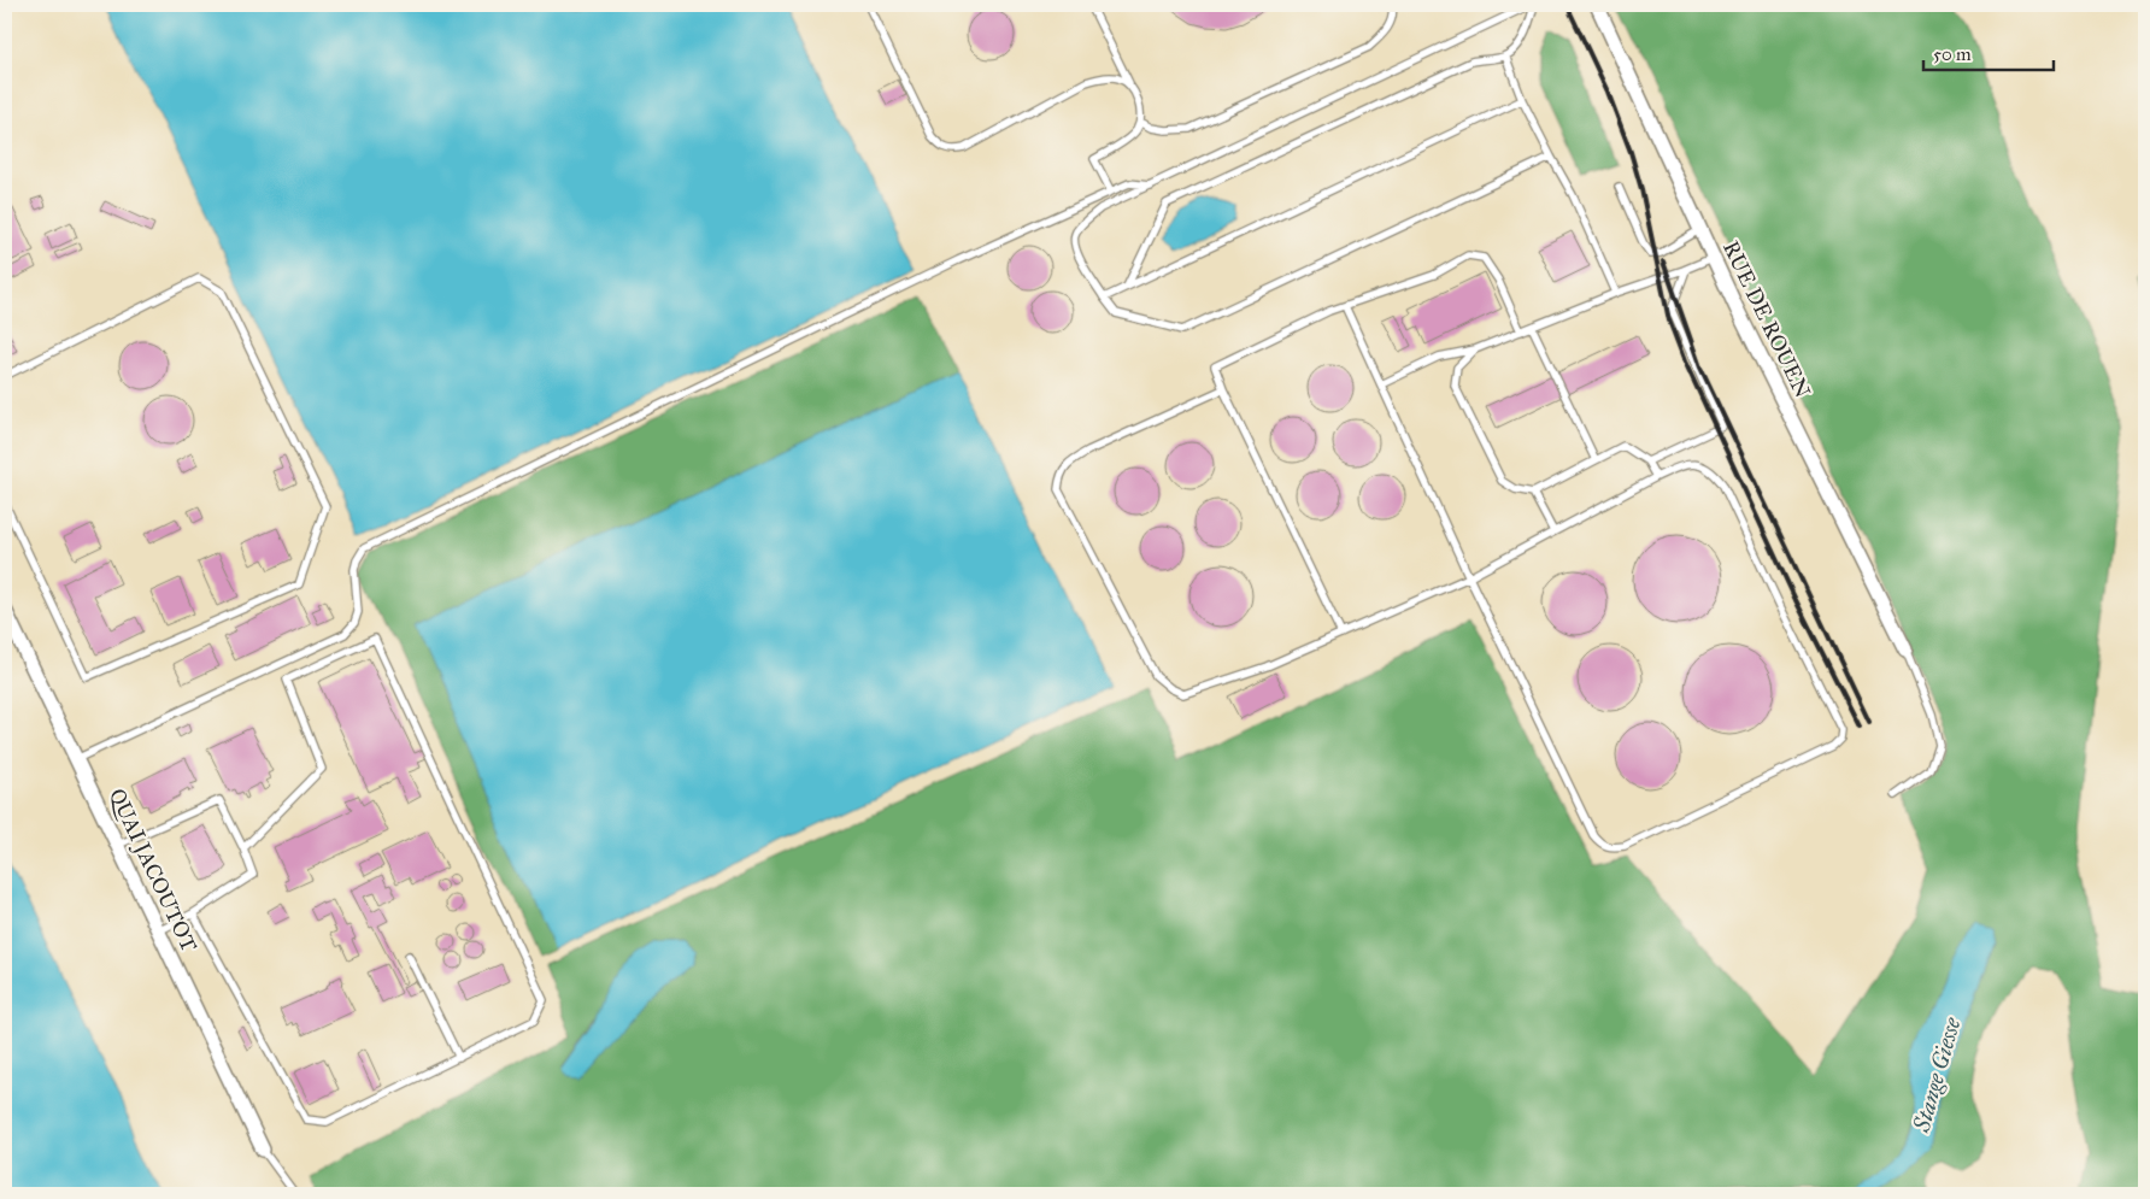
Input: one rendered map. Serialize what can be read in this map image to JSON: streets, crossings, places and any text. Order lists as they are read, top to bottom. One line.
{"streets":{"street":["RUE DE ROUEN","QUAI JACOUTOT"]},"water":["Stange Giesse"],"scale_bar":"50 m"}
